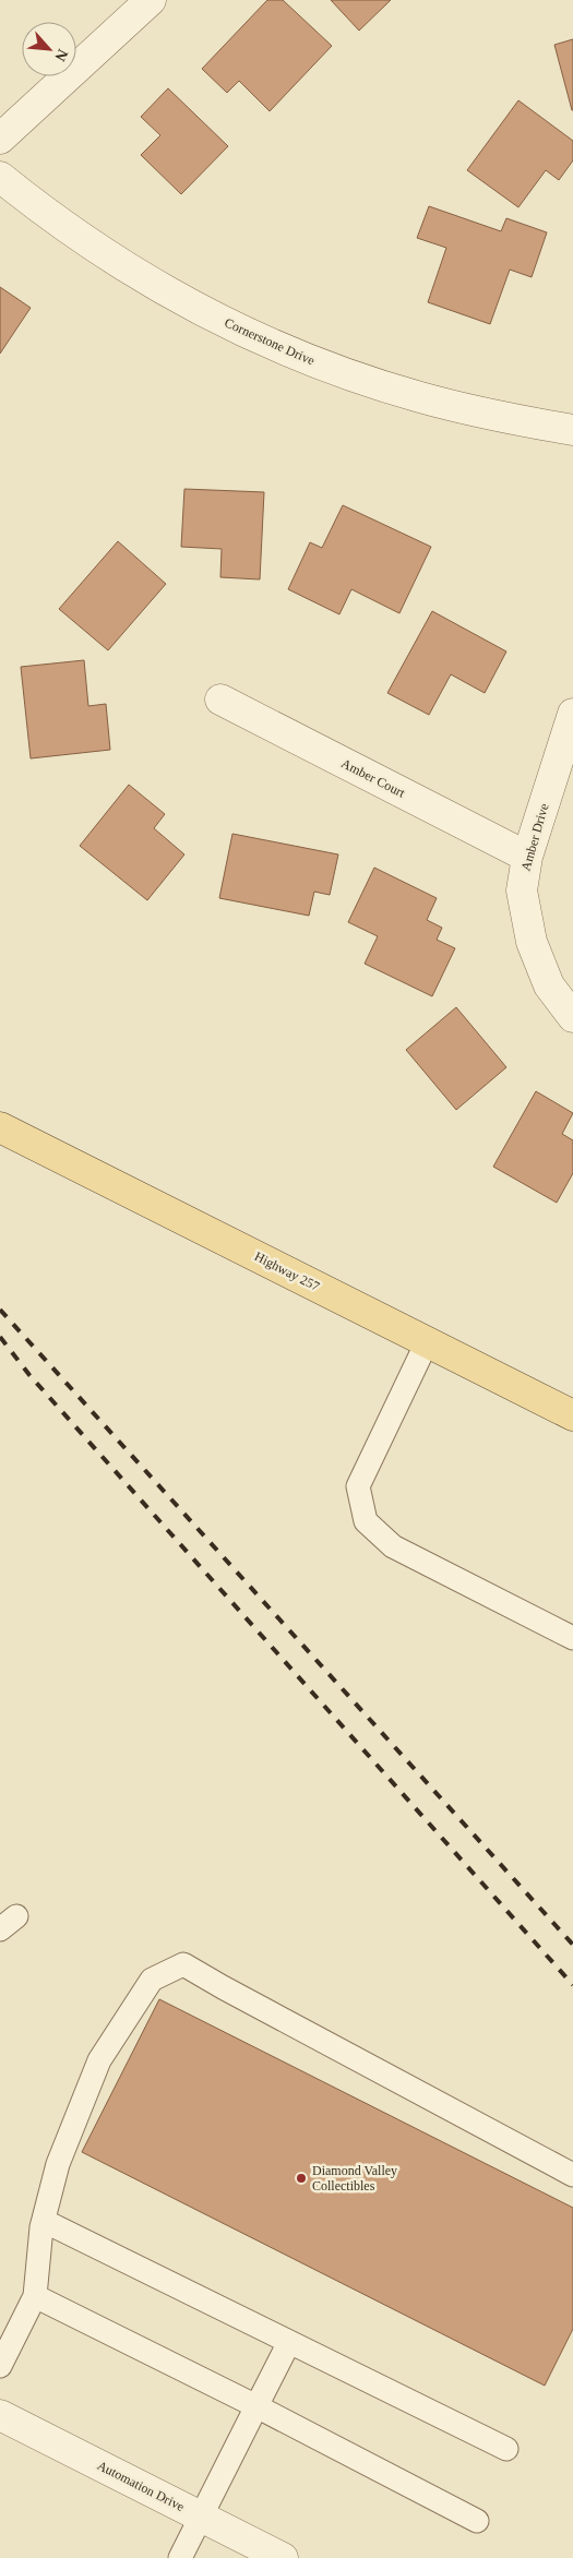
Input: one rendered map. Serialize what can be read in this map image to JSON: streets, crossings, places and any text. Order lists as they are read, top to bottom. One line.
{"streets":{"main road":["Highway 257"],"street":["Cornerstone Drive","Amber Court","Amber Drive","Automation Drive"]},"crossings":[["Amber Court","Amber Drive"]],"places":["Diamond Valley Collectibles"],"north":"bottom right"}
